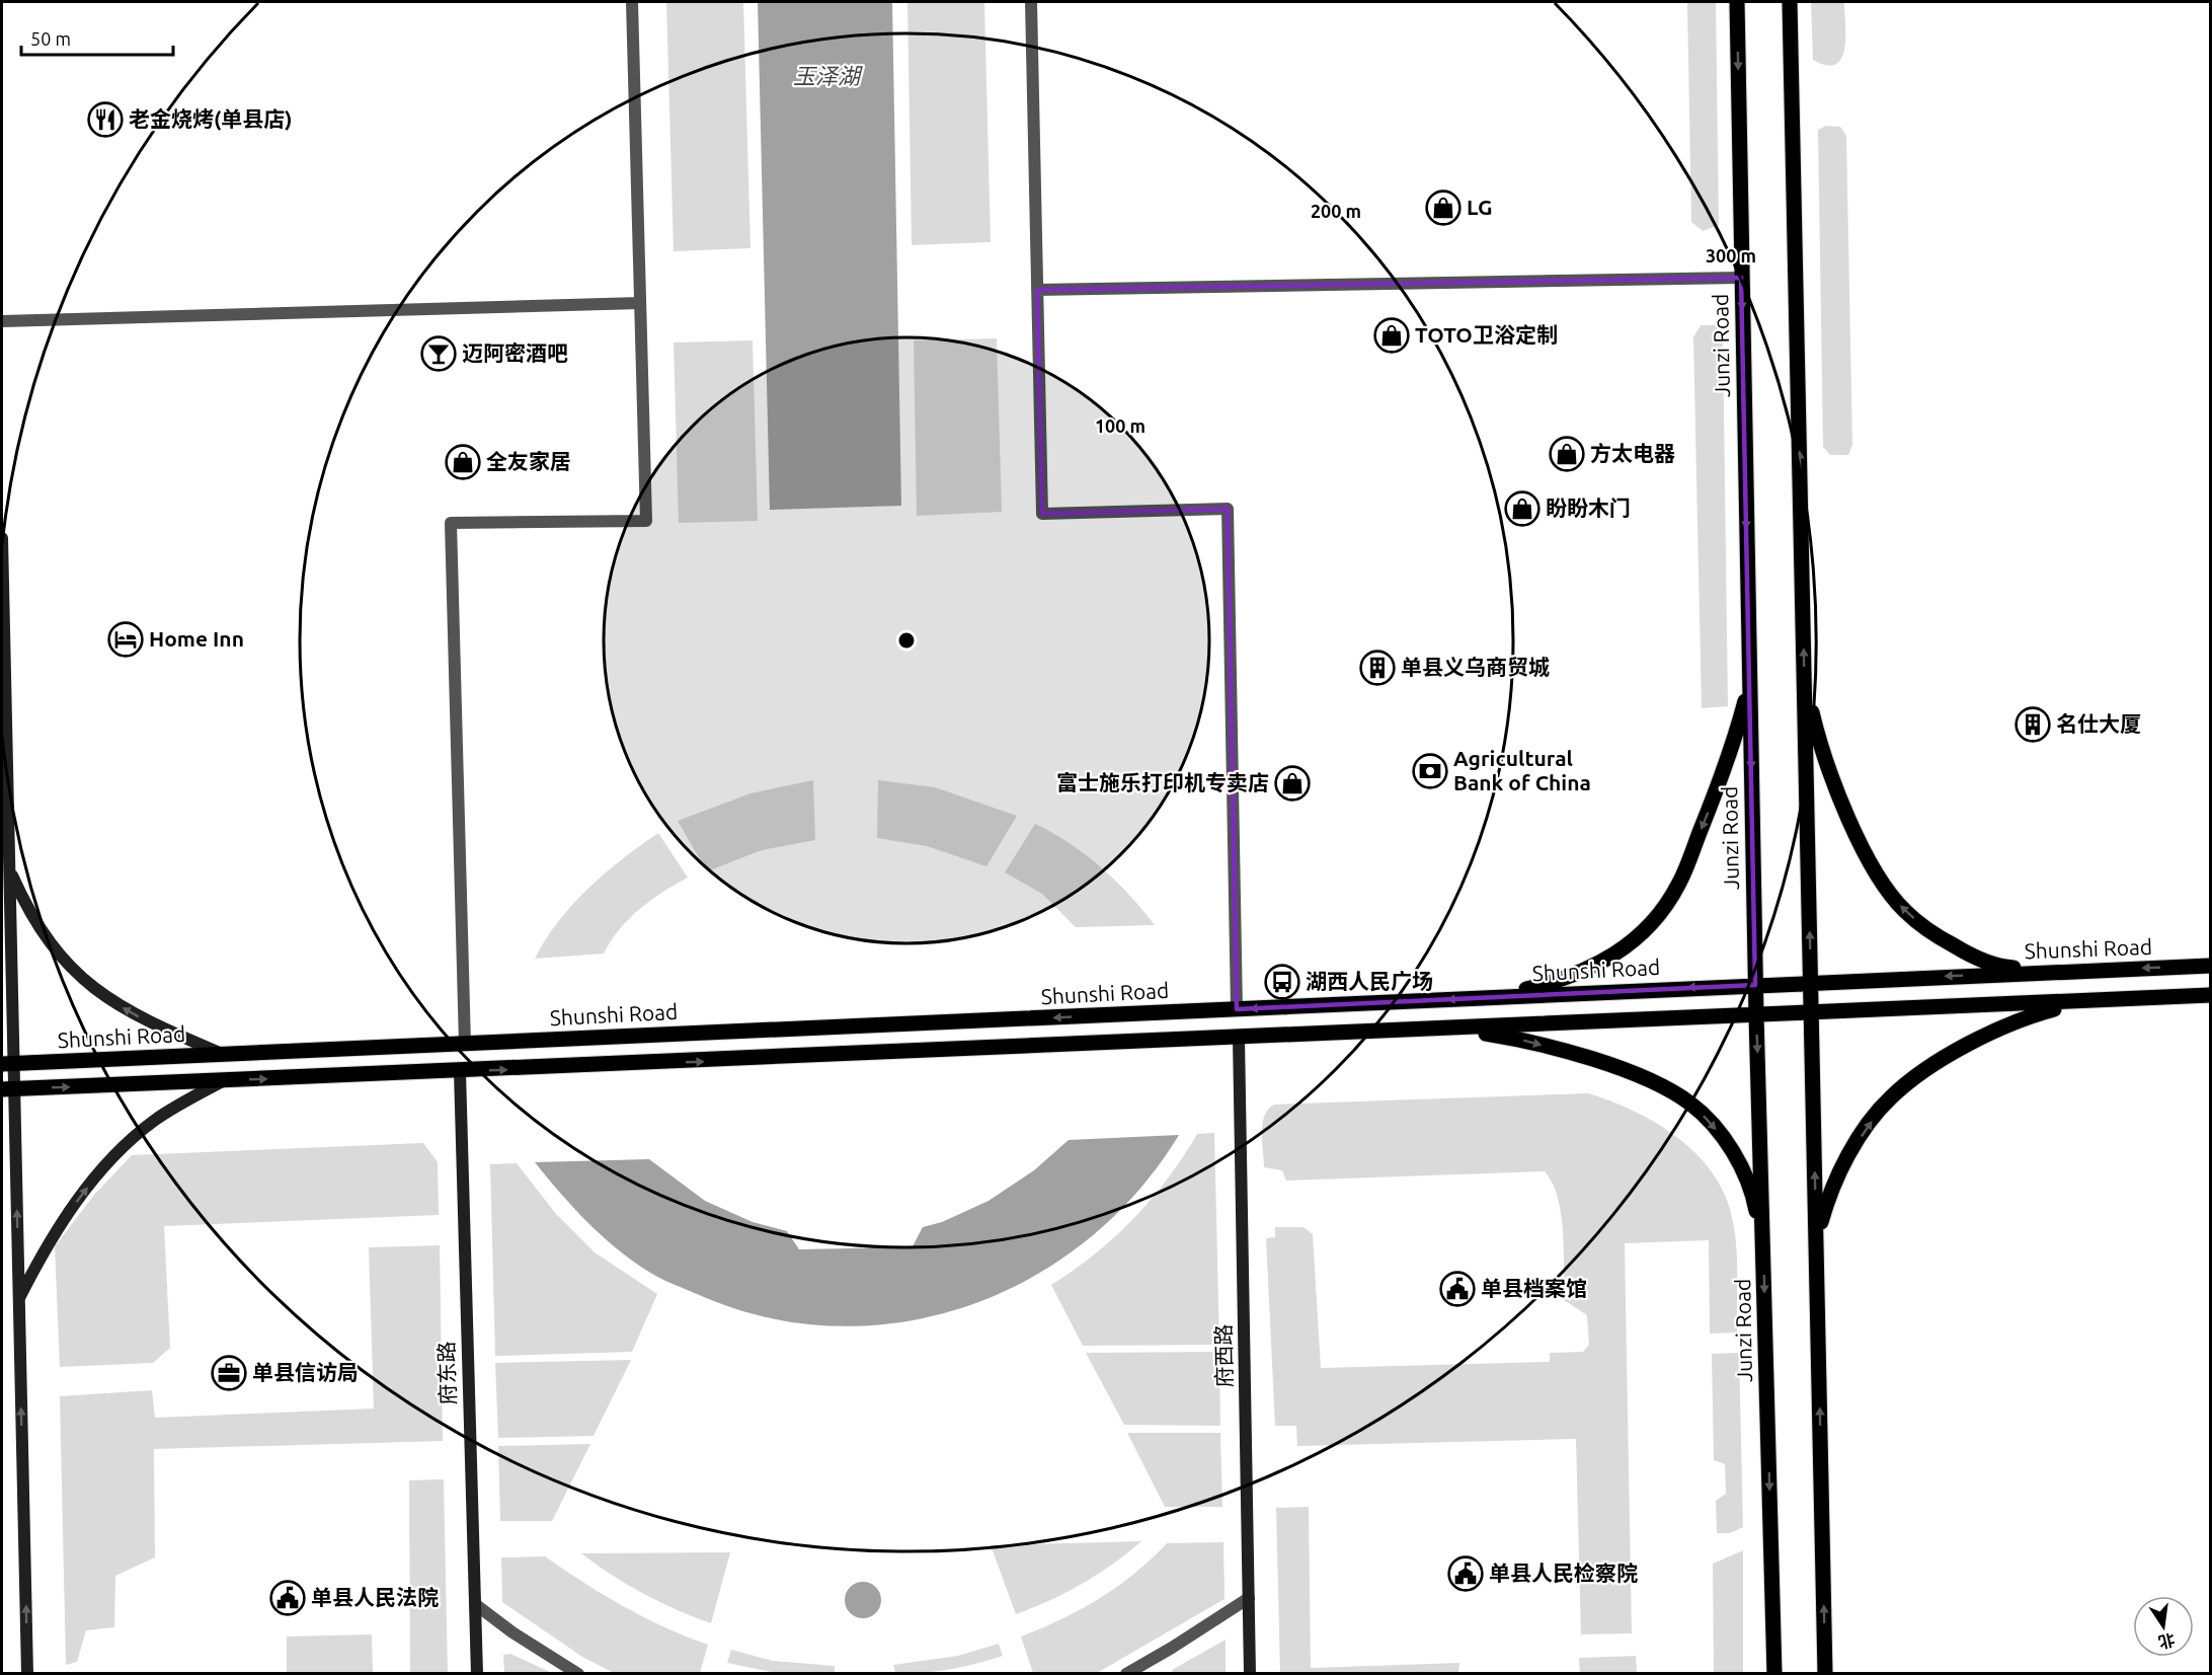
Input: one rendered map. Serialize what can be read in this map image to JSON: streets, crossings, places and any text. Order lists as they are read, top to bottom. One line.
{"streets":{"main road":["Junzi Road","Shunshi Road","府西路","府东路"]},"crossings":[["Junzi Road","Shunshi Road"]],"water":["玉泽湖"],"places":{"restaurant":["老金烧烤(单县店)"],"shop":["LG","TOTO卫浴定制","方太电器","全友家居","盼盼木门","富士施乐打印机专卖店"],"bar":["迈阿密酒吧"],"hotel":["Home Inn"],"building":["单县义乌商贸城","名仕大厦"],"bank":["Agricultural Bank of China"],"bus stop":["湖西人民广场"],"public building":["单县档案馆","单县人民检察院","单县人民法院"],"office":["单县信访局"]},"scale_bar":"50 m","north":"bottom","rings":["200 m","300 m","100 m"]}
